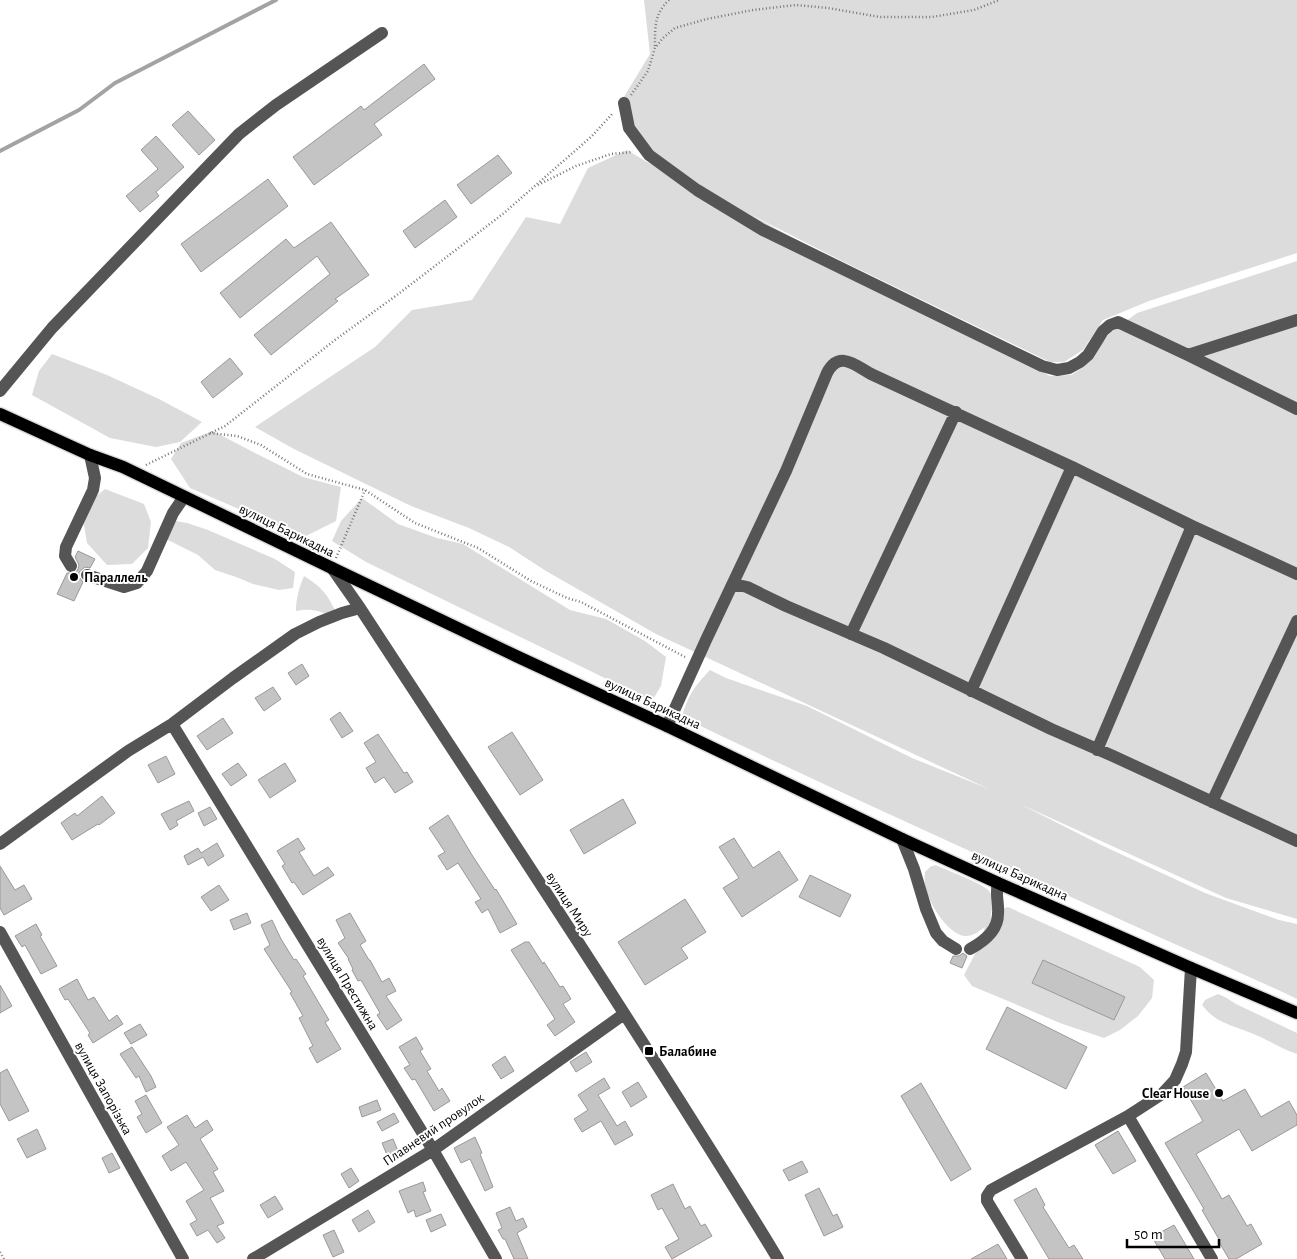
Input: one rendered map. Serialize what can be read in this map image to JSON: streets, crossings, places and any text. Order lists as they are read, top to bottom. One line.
{"streets":{"main road":["вулиця Барикадна"],"street":["вулиця Миру","вулиця Престижна","вулиця Запорізька","Плавневий провулок"]},"crossings":[["вулиця Барикадна","вулиця Миру"],["вулиця Миру","Плавневий провулок"],["вулиця Престижна","Плавневий провулок"]],"places":{"other":["Параллель","Clear House"],"transit":["Балабине"]},"scale_bar":"50 m"}
